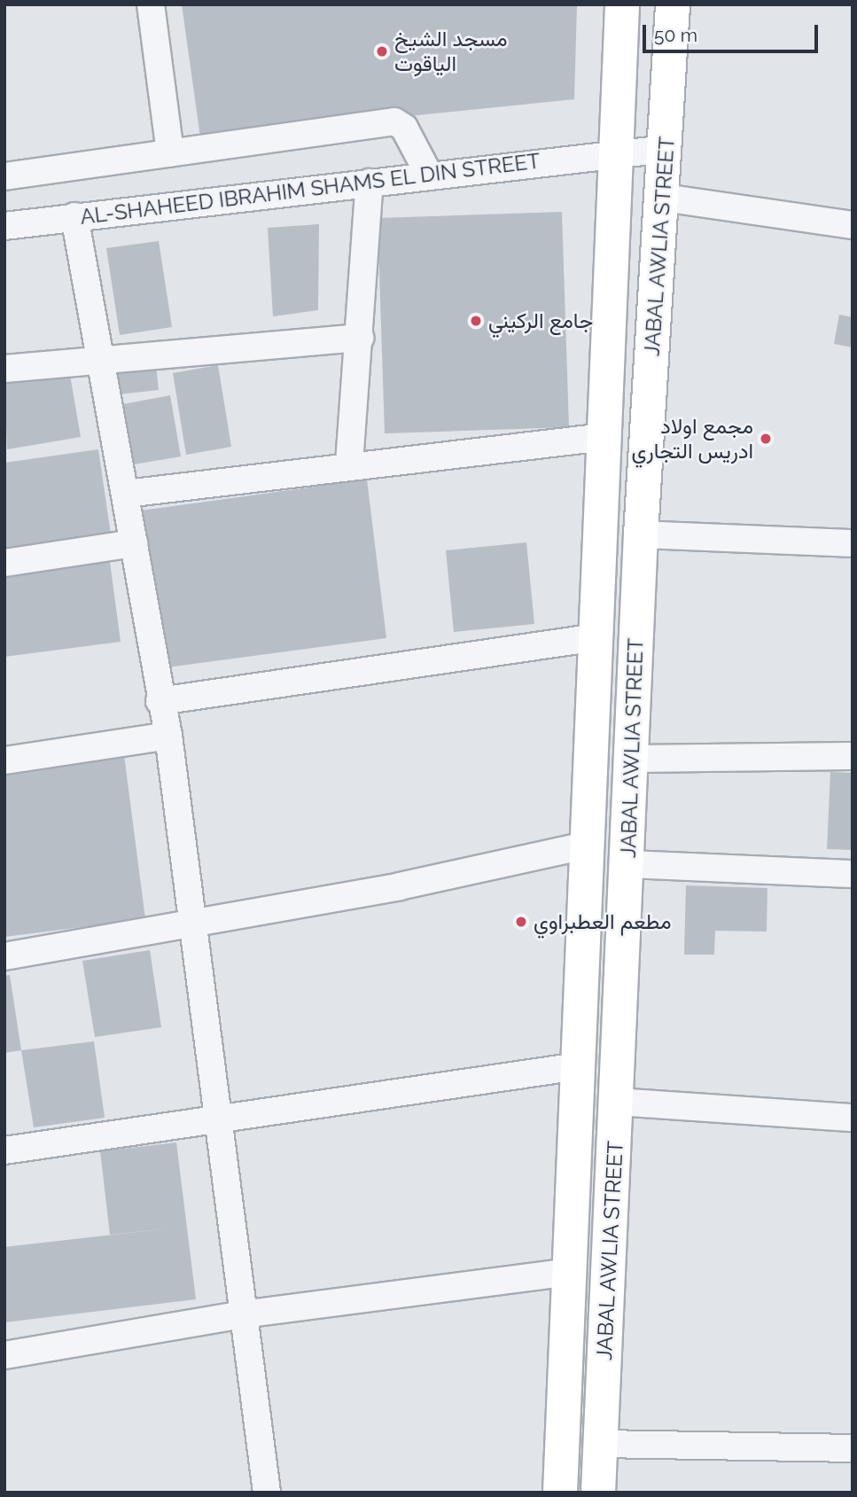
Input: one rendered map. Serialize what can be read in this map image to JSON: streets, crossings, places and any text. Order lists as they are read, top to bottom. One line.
{"streets":{"main road":["JABAL AWLIA STREET"],"street":["AL-SHAHEED IBRAHIM SHAMS EL DIN STREET"]},"crossings":[["AL-SHAHEED IBRAHIM SHAMS EL DIN STREET","JABAL AWLIA STREET"]],"places":["مسجد الشيخ الياقوت","جامع الركيني","مجمع اولاد ادريس التجاري","مطعم العطبراوي"],"scale_bar":"50 m"}
